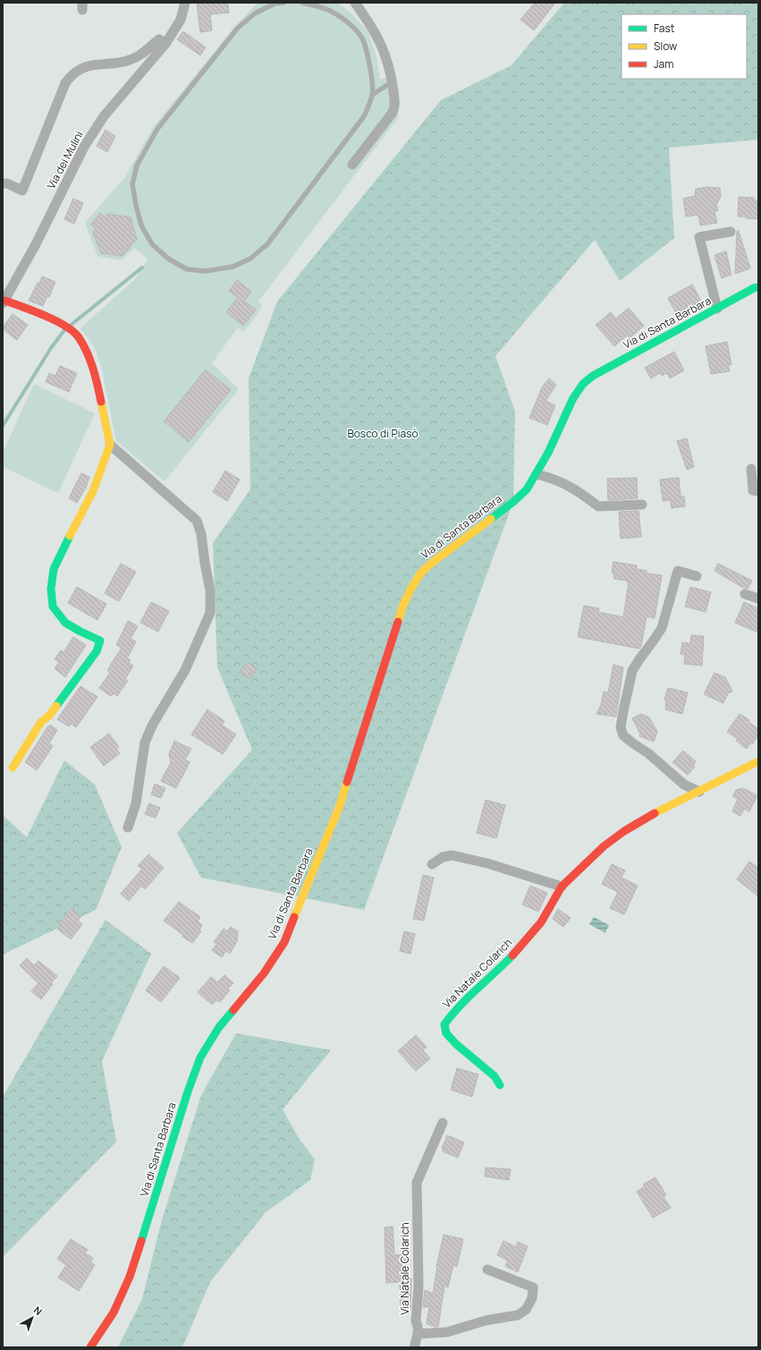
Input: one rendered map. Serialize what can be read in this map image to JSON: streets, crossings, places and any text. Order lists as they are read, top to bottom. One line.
{"streets":{"street":["Via dei Mulini","Via di Santa Barbara","Via Natale Colarich"]},"parks":["Bosco di Piasò"],"legend":["Fast","Slow","Jam"],"north":"top right"}
